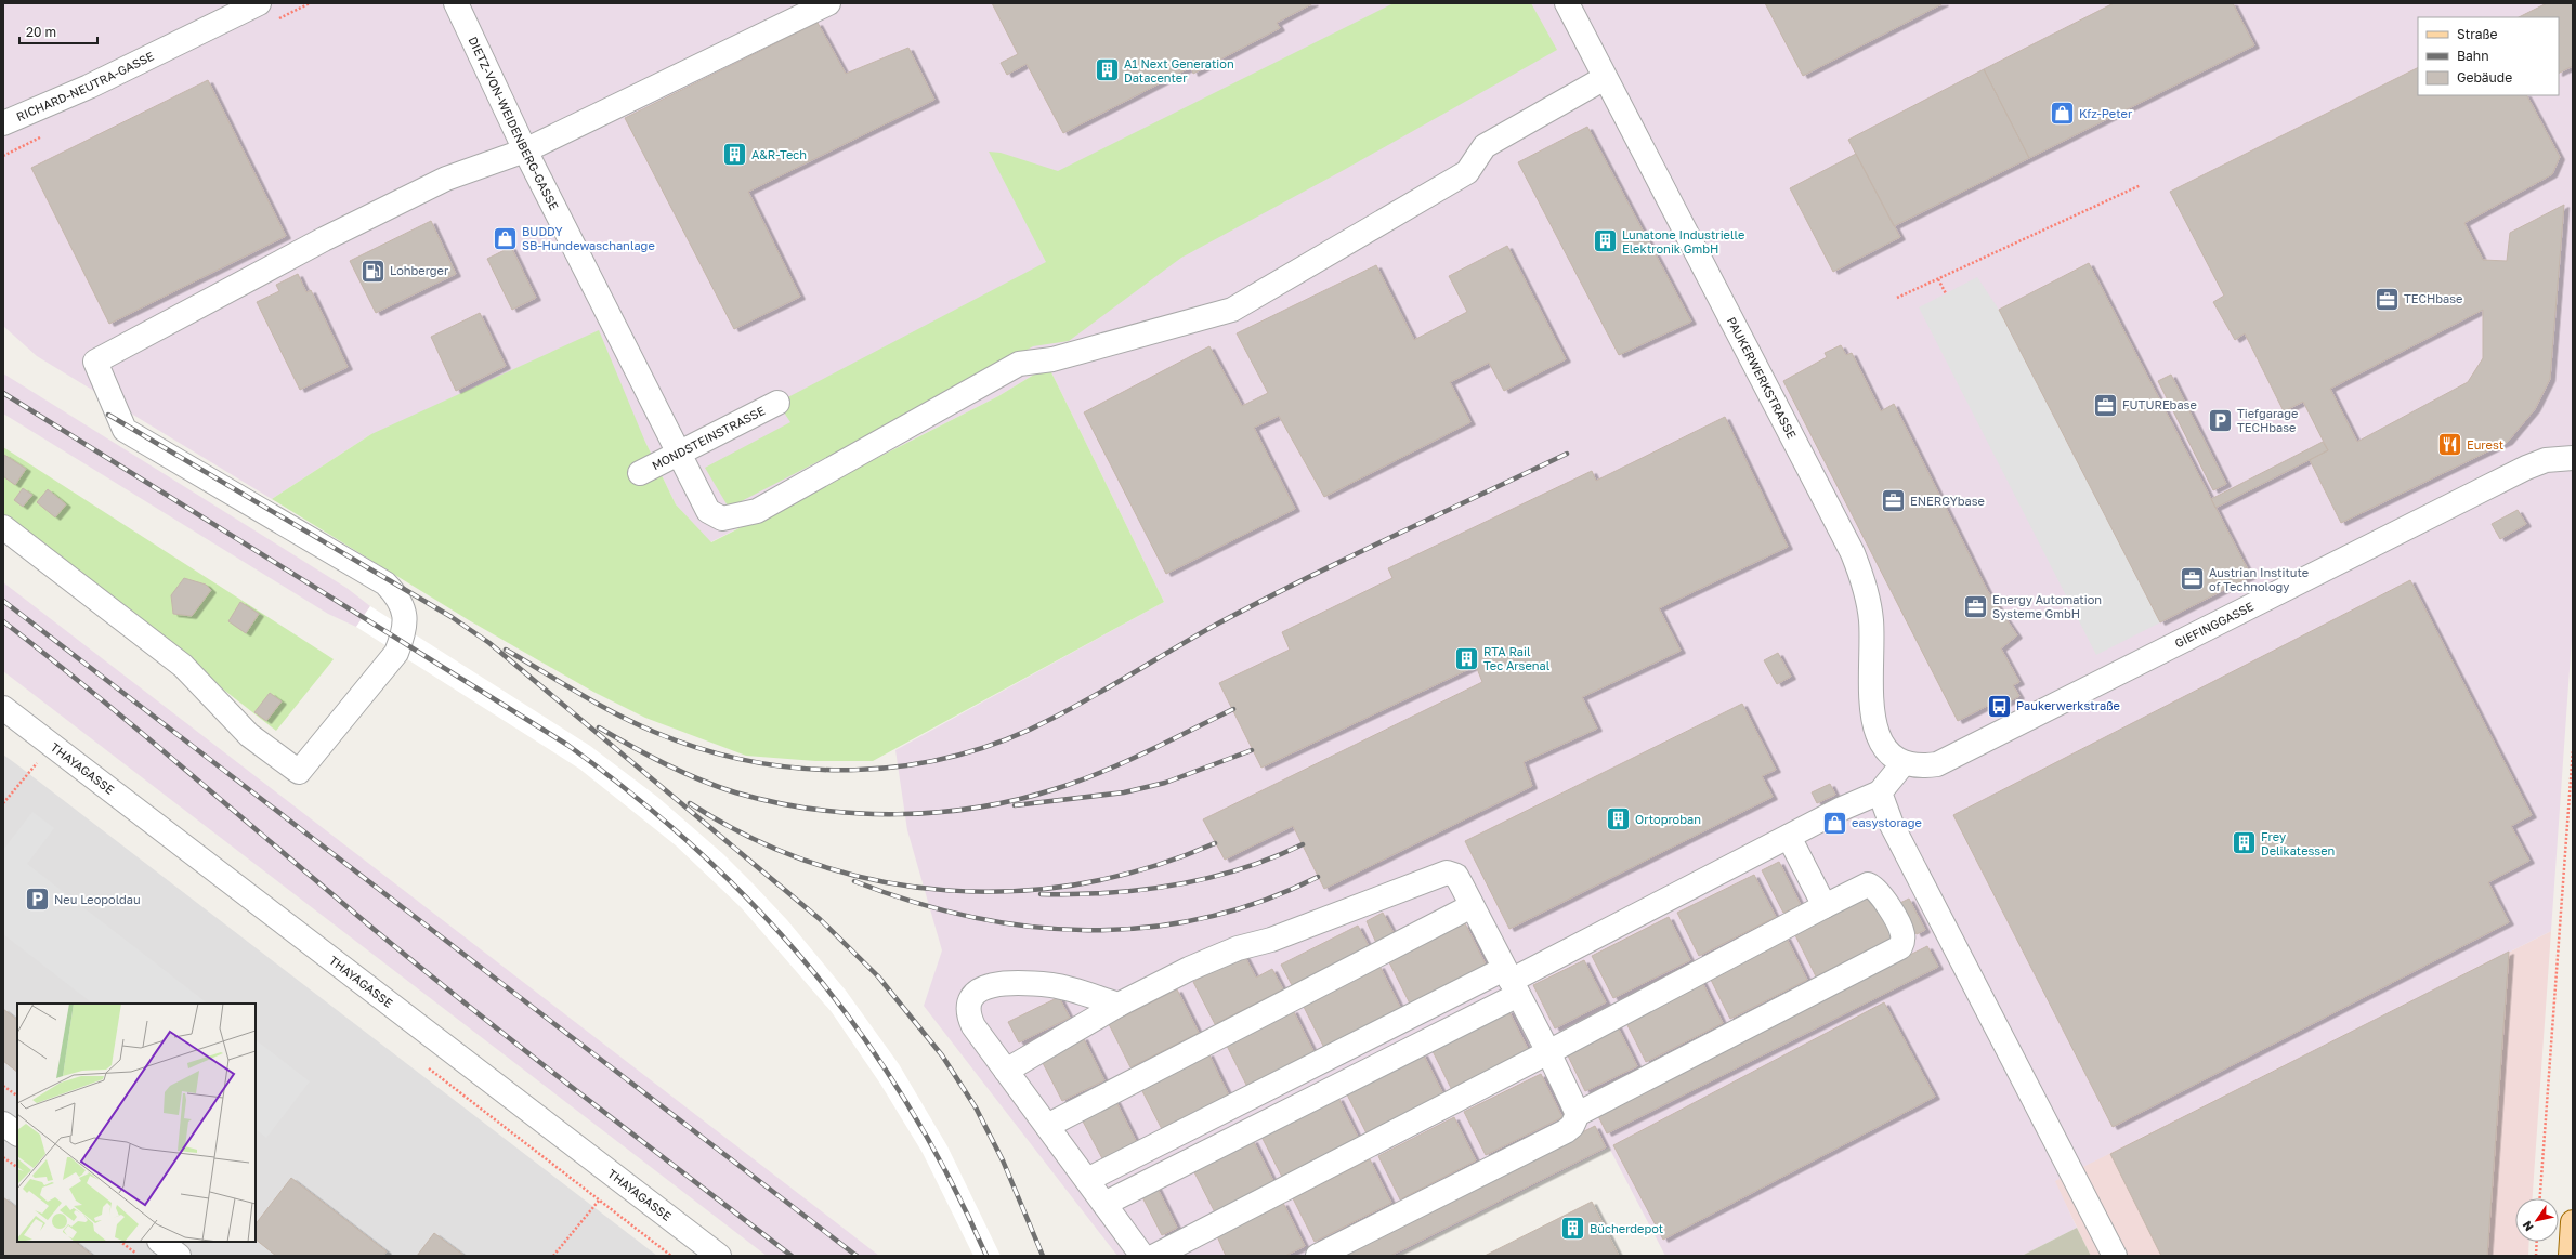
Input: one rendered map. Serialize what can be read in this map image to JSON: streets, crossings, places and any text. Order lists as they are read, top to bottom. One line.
{"streets":{"street":["RICHARD-NEUTRA-GASSE","DIETZ-VON-WEIDENBERG-GASSE","PAUKERWERKSTRASSE","MONDSTEINSTRASSE","GIEFINGGASSE","THAYAGASSE"]},"crossings":[["DIETZ-VON-WEIDENBERG-GASSE","PAUKERWERKSTRASSE"],["DIETZ-VON-WEIDENBERG-GASSE","MONDSTEINSTRASSE"],["PAUKERWERKSTRASSE","GIEFINGGASSE"]],"places":{"building":["A1 Next Generation Datacenter","A&R-Tech","Lunatone Industrielle Elektronik GmbH","RTA Rail Tec Arsenal","Ortoproban","Frey Delikatessen","Bücherdepot"],"shop":["Kfz-Peter","BUDDY SB-Hundewaschanlage","easystorage"],"fuel station":["Lohberger"],"office":["TECHbase","FUTUREbase","ENERGYbase","Austrian Institute of Technology","Energy Automation Systeme GmbH"],"parking":["Tiefgarage TECHbase","Neu Leopoldau"],"restaurant":["Eurest"],"bus stop":["Paukerwerkstraße"]},"legend":["Straße","Bahn","Gebäude"],"scale_bar":"20 m","north":"bottom left"}
